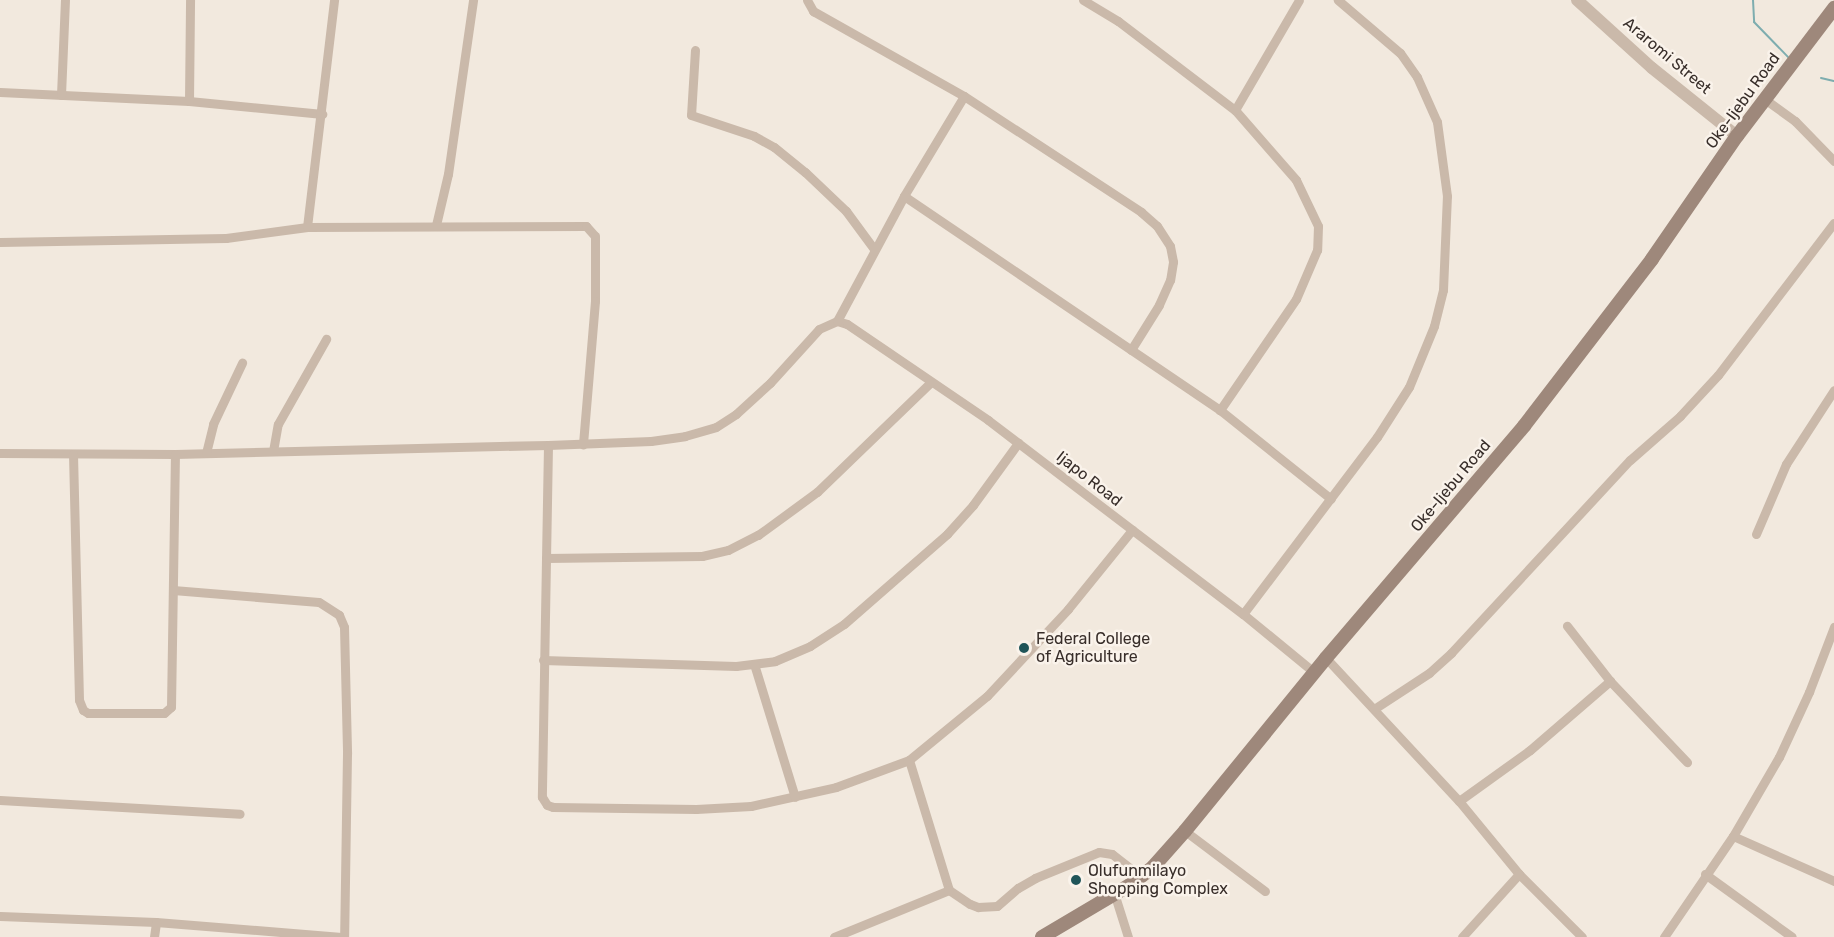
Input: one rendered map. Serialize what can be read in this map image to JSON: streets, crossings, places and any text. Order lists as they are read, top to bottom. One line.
{"streets":{"main road":["Oke-Ijebu Road"],"street":["Araromi Street","Ijapo Road"]},"crossings":[["Araromi Street","Oke-Ijebu Road"],["Oke-Ijebu Road","Ijapo Road"]],"places":["Federal College of Agriculture","Olufunmilayo Shopping Complex"]}
